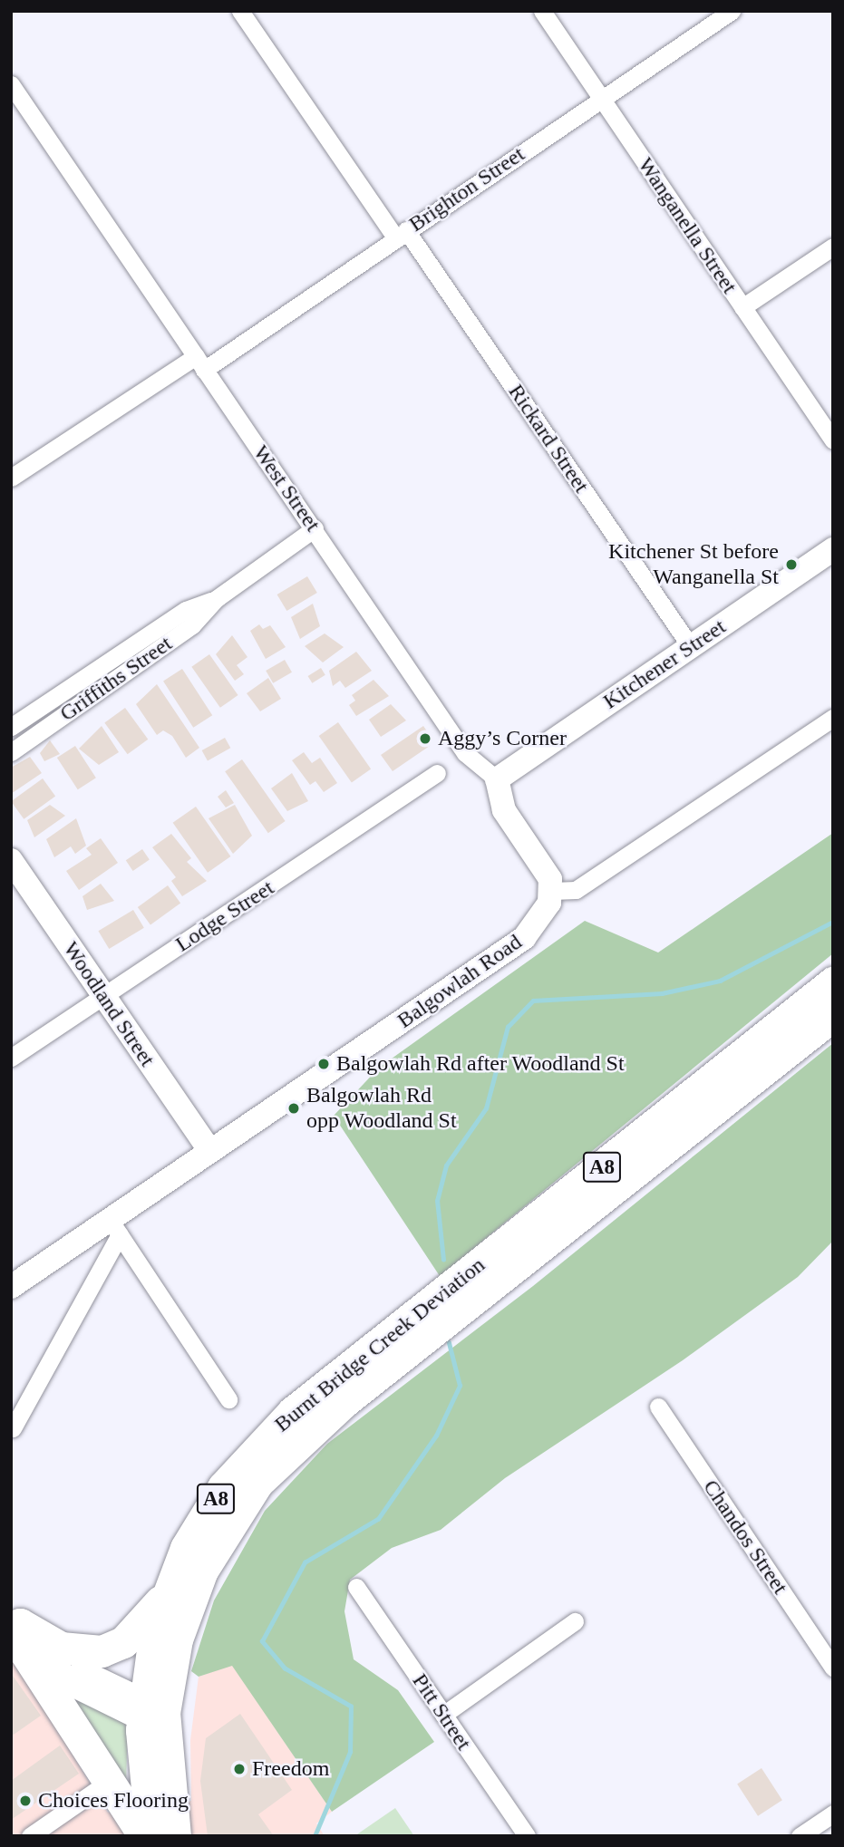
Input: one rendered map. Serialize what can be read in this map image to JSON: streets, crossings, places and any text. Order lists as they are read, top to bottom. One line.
{"streets":{"highway":["A8","Burnt Bridge Creek Deviation"],"street":["Brighton Street","Wanganella Street","Rickard Street","West Street","Kitchener Street","Griffiths Street","Lodge Street","Balgowlah Road","Woodland Street","Chandos Street","Pitt Street"]},"crossings":[["Brighton Street","Wanganella Street"],["Brighton Street","Rickard Street"],["Brighton Street","West Street"],["Rickard Street","Kitchener Street"],["West Street","Kitchener Street"],["West Street","Griffiths Street"],["Lodge Street","Woodland Street"],["Balgowlah Road","Woodland Street"],["A8","Burnt Bridge Creek Deviation"]],"places":["Kitchener St before Wanganella St","Aggy’s Corner","Balgowlah Rd after Woodland St","Balgowlah Rd opp Woodland St","Freedom","Choices Flooring"]}
